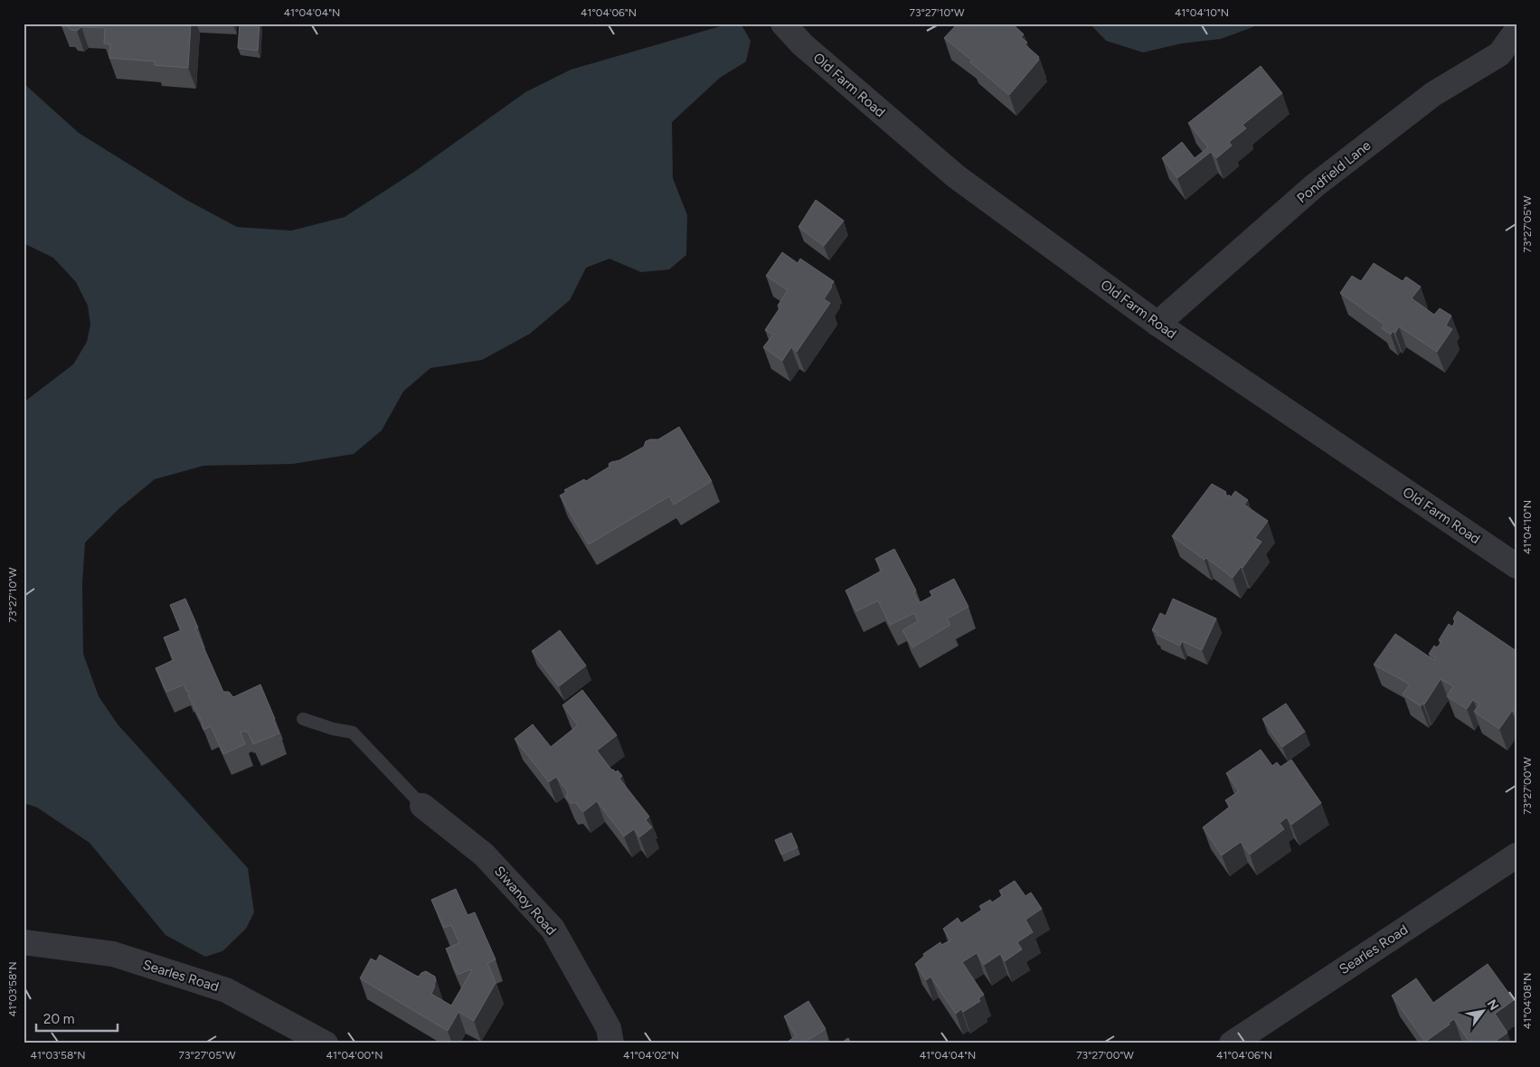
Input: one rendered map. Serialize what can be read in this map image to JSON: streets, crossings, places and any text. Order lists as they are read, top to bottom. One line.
{"streets":{"street":["Old Farm Road","Pondfield Lane","Siwanoy Road","Searles Road"]},"crossings":[["Old Farm Road","Pondfield Lane"]],"scale_bar":"20 m","north":"top right","coordinates":["41°04'04\"N","41°04'06\"N","73°27'10\"W","41°04'10\"N","73°27'05\"W","73°27'00\"W","41°03'58\"N","41°04'08\"N","41°04'00\"N","41°04'02\"N"]}
